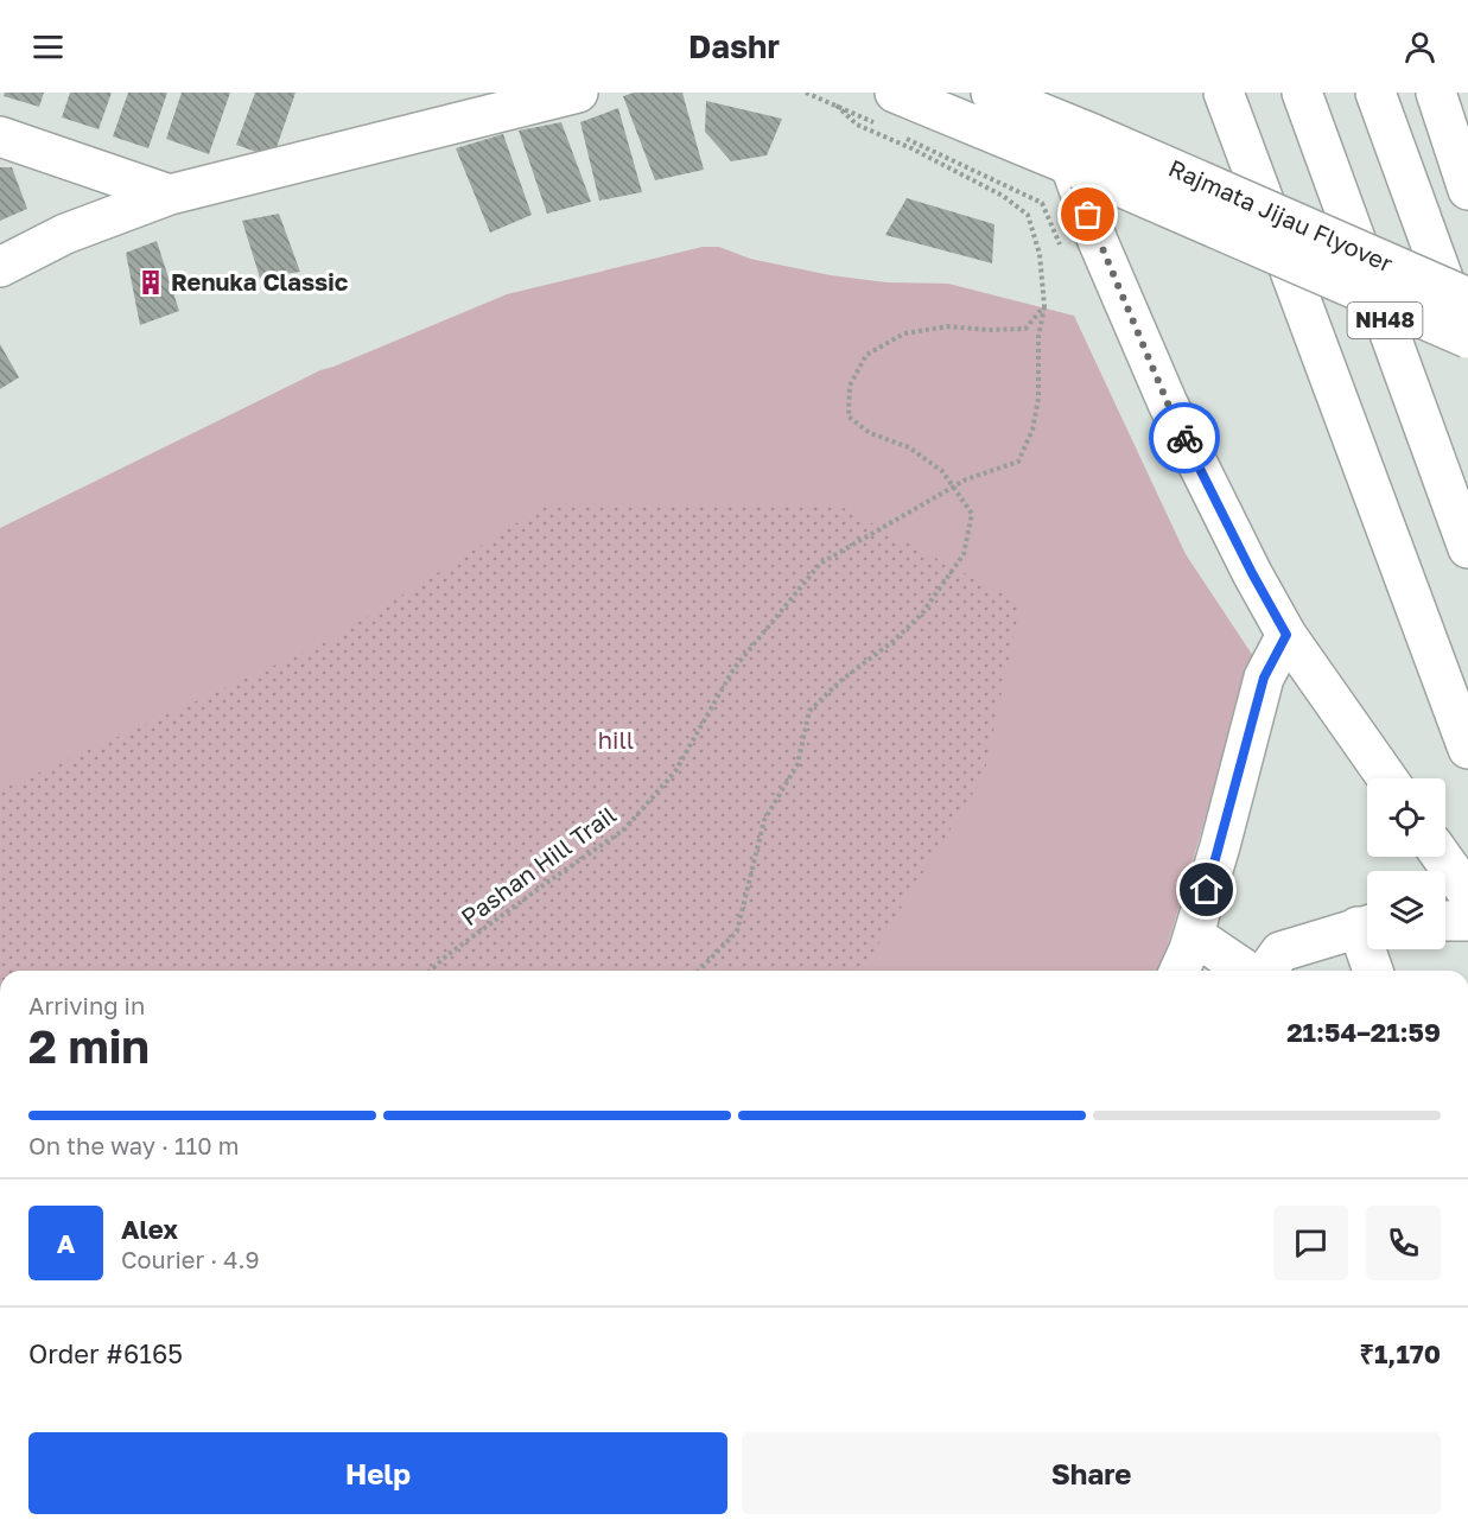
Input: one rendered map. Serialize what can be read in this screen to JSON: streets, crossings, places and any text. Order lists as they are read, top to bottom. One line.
{"streets":{"main road":["Rajmata Jijau Flyover","NH48"],"path":["Pashan Hill Trail"]},"parks":["hill"],"places":{"building":["Renuka Classic"]},"page":{"header":"Dashr","heading":["2 min","Arriving in","21:54–21:59"],"panel":["Alex","Courier · 4.9","Order #6165","₹1,170"],"bar":"On the way · 110 m","round":"A","buttons":["Help","Share"]}}
